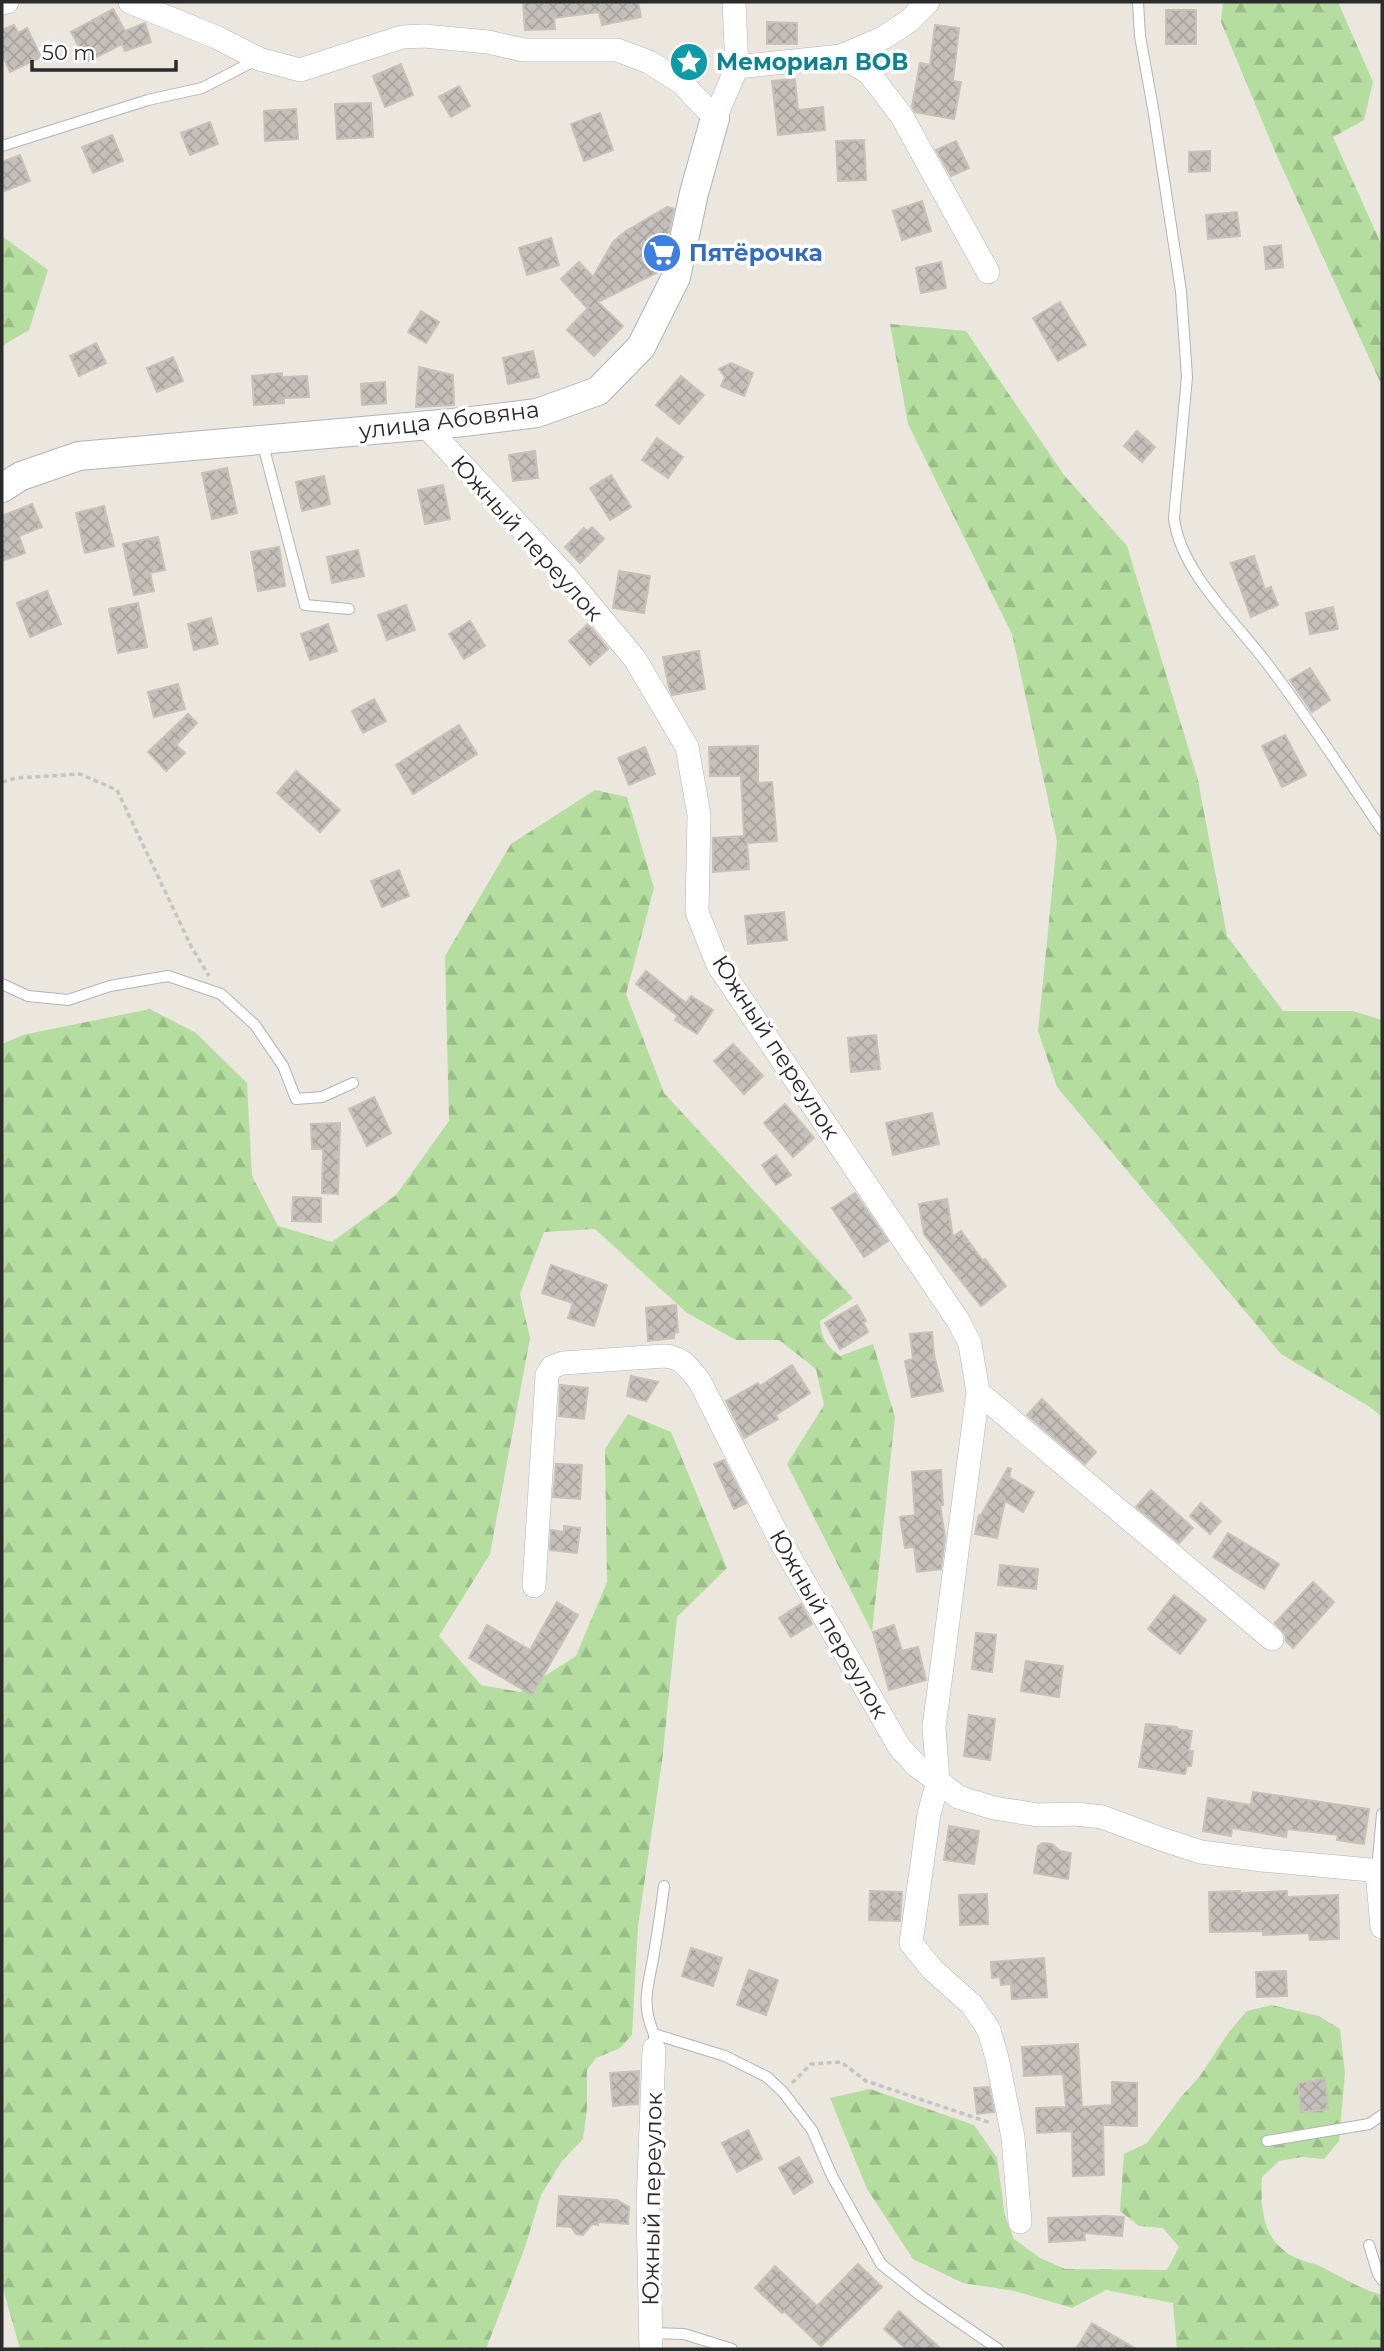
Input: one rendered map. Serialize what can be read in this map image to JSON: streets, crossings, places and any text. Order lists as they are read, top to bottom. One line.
{"streets":{"street":["улица Абовяна","Южный переулок"]},"crossings":[["улица Абовяна","Южный переулок"]],"places":{"place":["Мемориал ВОВ"],"supermarket":["Пятёрочка"]},"scale_bar":"50 m"}
